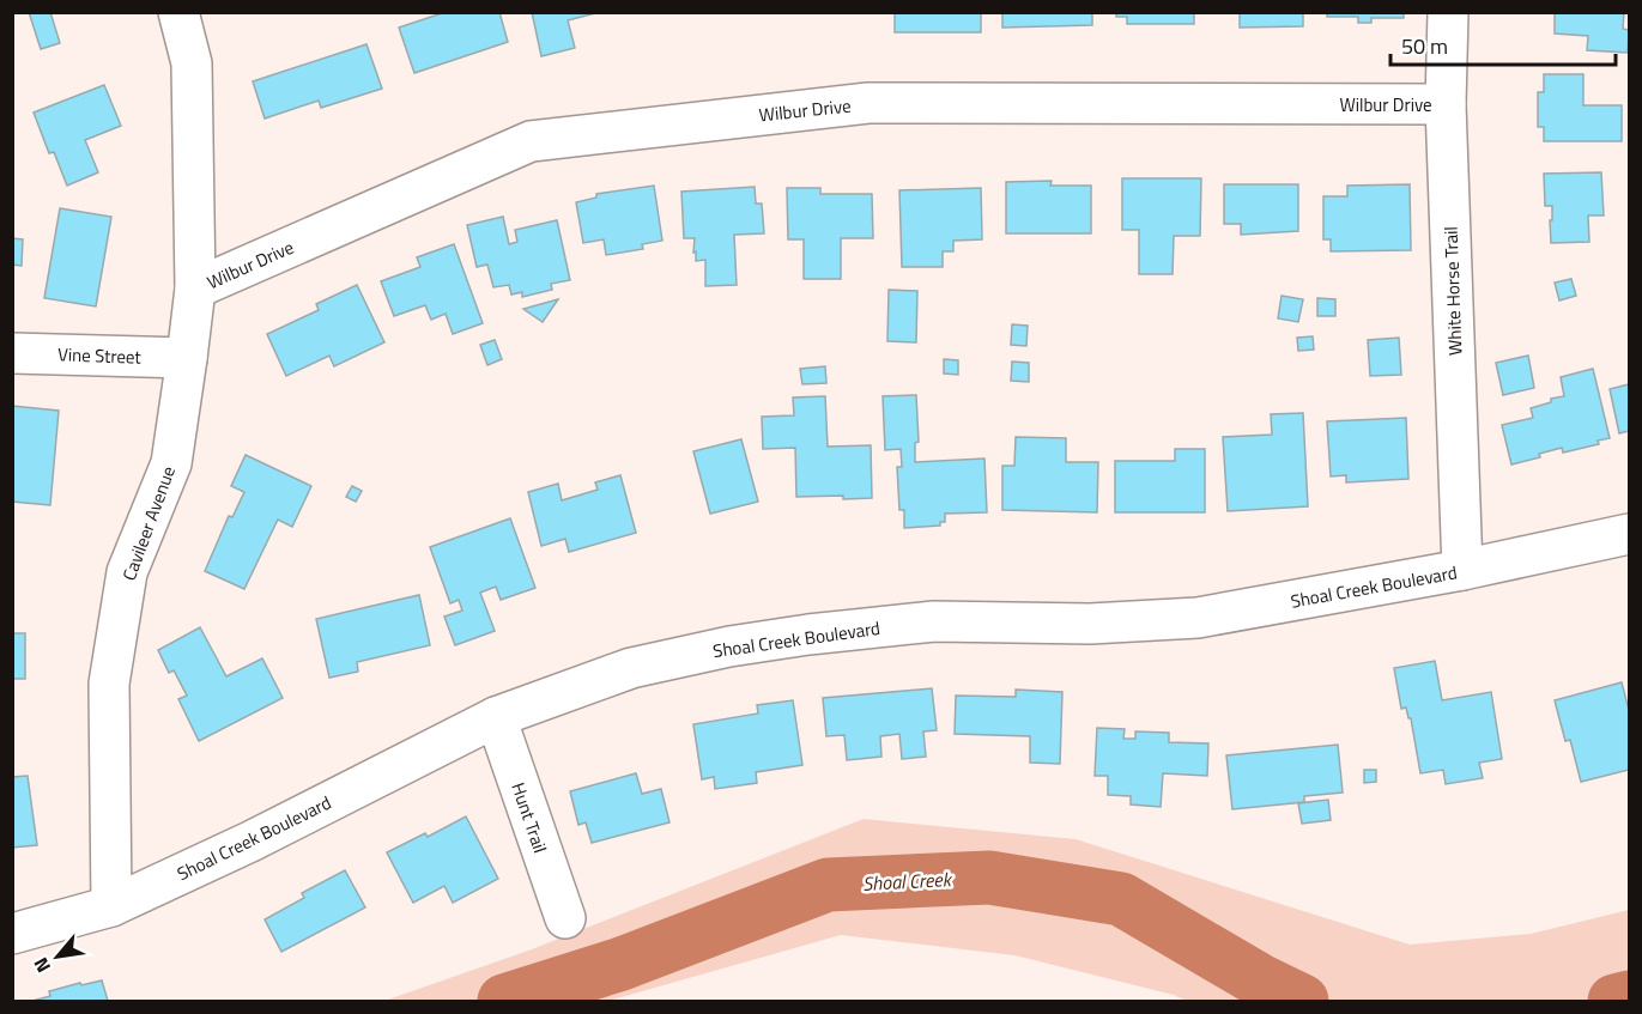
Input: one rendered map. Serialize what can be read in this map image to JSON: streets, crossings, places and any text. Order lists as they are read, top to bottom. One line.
{"streets":{"street":["Wilbur Drive","White Horse Trail","Vine Street","Cavileer Avenue","Shoal Creek Boulevard","Hunt Trail"]},"crossings":[["Wilbur Drive","White Horse Trail"],["Wilbur Drive","Cavileer Avenue"],["White Horse Trail","Shoal Creek Boulevard"],["Vine Street","Cavileer Avenue"],["Cavileer Avenue","Shoal Creek Boulevard"],["Shoal Creek Boulevard","Hunt Trail"]],"water":["Shoal Creek"],"scale_bar":"50 m","north":"bottom left"}
